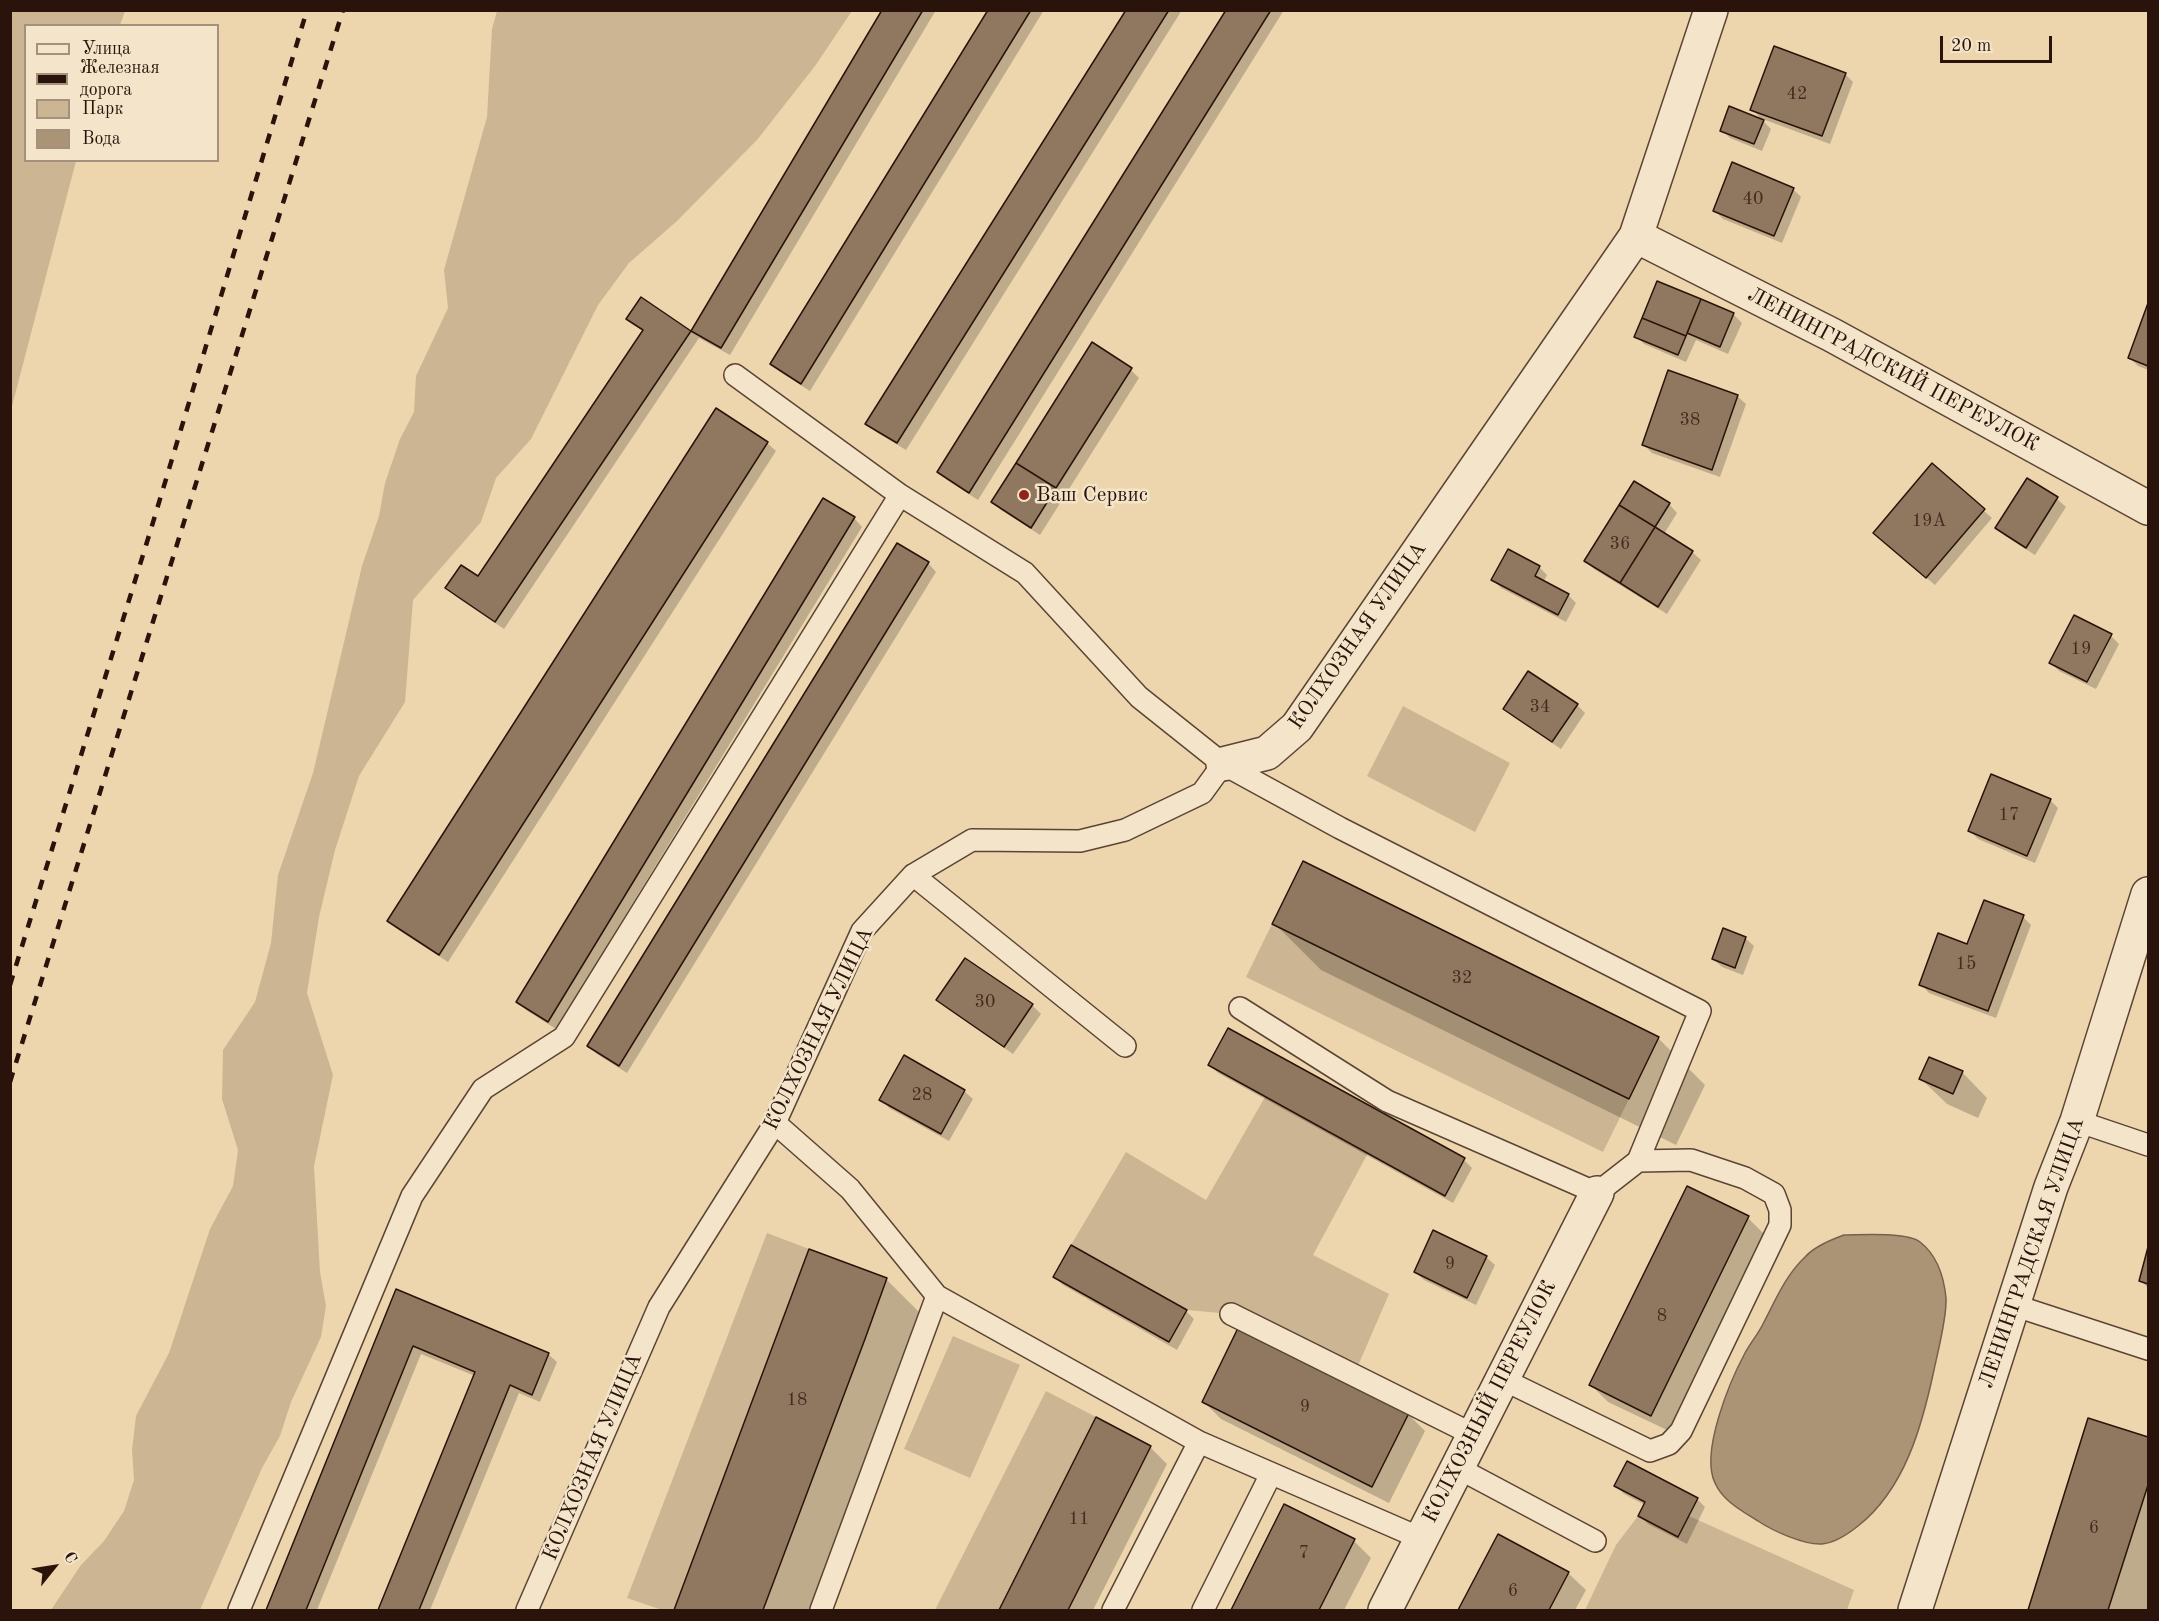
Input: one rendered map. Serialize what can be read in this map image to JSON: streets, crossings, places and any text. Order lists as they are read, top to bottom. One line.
{"streets":{"street":["ЛЕНИНГРАДСКИЙ ПЕРЕУЛОК","КОЛХОЗНАЯ УЛИЦА","ЛЕНИНГРАДСКАЯ УЛИЦА","КОЛХОЗНЫЙ ПЕРЕУЛОК"]},"crossings":[["ЛЕНИНГРАДСКИЙ ПЕРЕУЛОК","КОЛХОЗНАЯ УЛИЦА"]],"places":["Ваш Сервис"],"house_numbers":["42","40","38","19А","36","19","34","17","15","32","30","28","9","8","18","9","11","6","7","6"],"legend":["Улица","Железная дорога","Парк","Вода"],"scale_bar":"20 m","north":"top right"}
